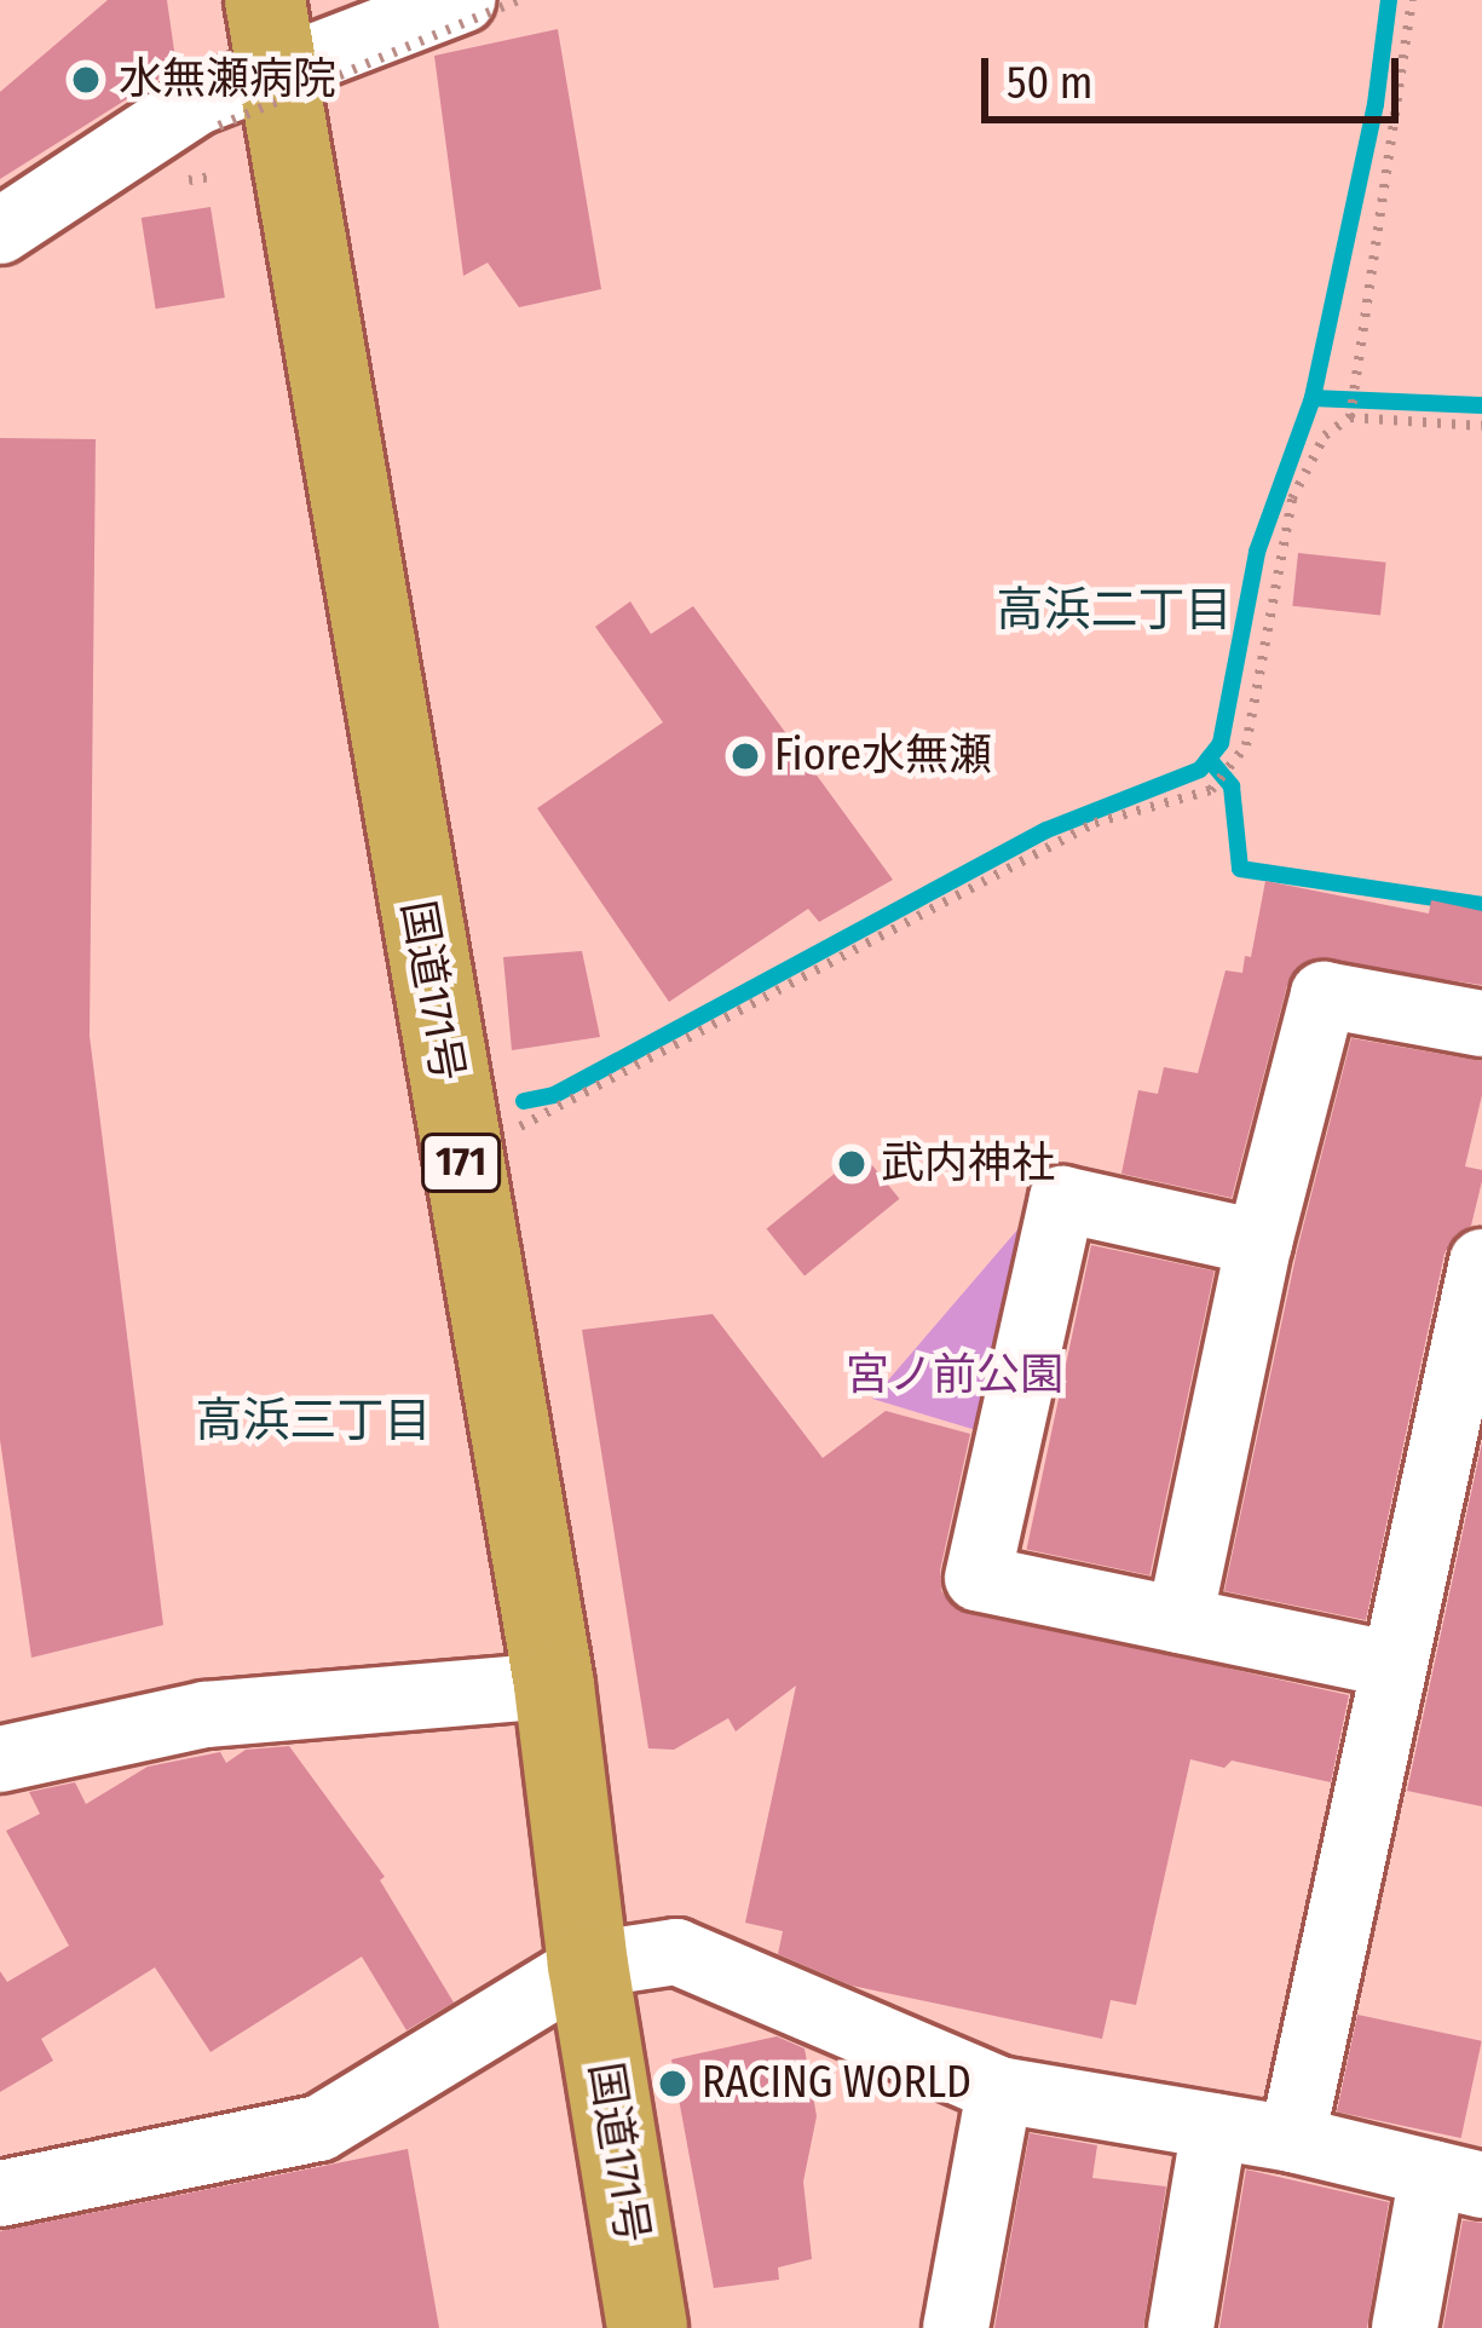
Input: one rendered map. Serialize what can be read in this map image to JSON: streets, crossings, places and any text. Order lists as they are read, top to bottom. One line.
{"streets":{"highway":["国道171号","171"]},"districts":["高浜二丁目","高浜三丁目"],"parks":["宮ノ前公園"],"places":["水無瀬病院","Fiore水無瀬","武内神社","RACING WORLD"],"scale_bar":"50 m"}
